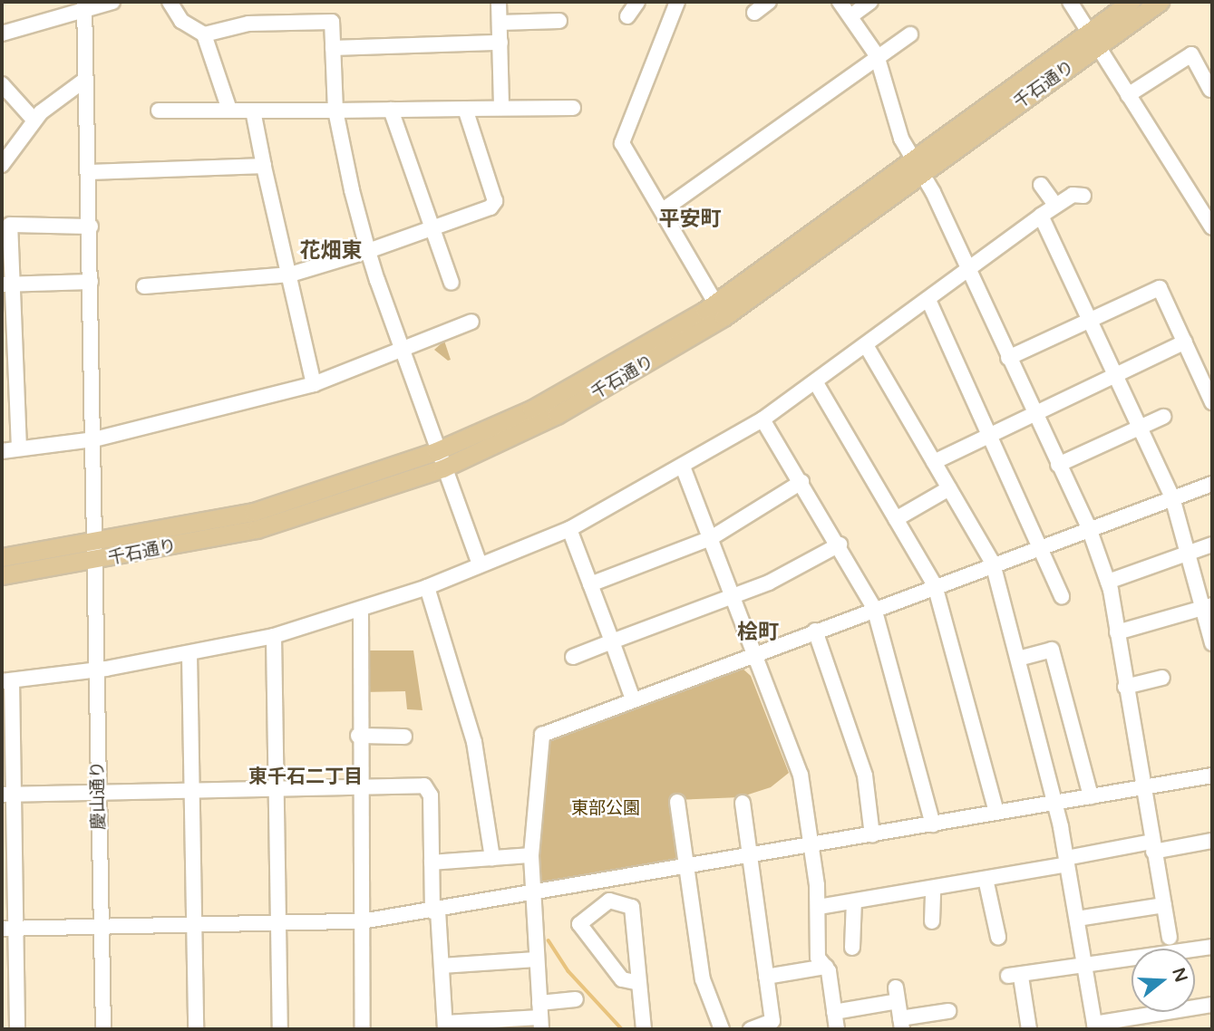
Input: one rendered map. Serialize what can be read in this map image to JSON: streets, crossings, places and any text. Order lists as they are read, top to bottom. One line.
{"streets":{"main road":["千石通り"],"street":["慶山通り"]},"crossings":[["千石通り","慶山通り"]],"districts":["平安町","花畑東","桧町","東千石二丁目"],"parks":["東部公園"],"north":"right"}
